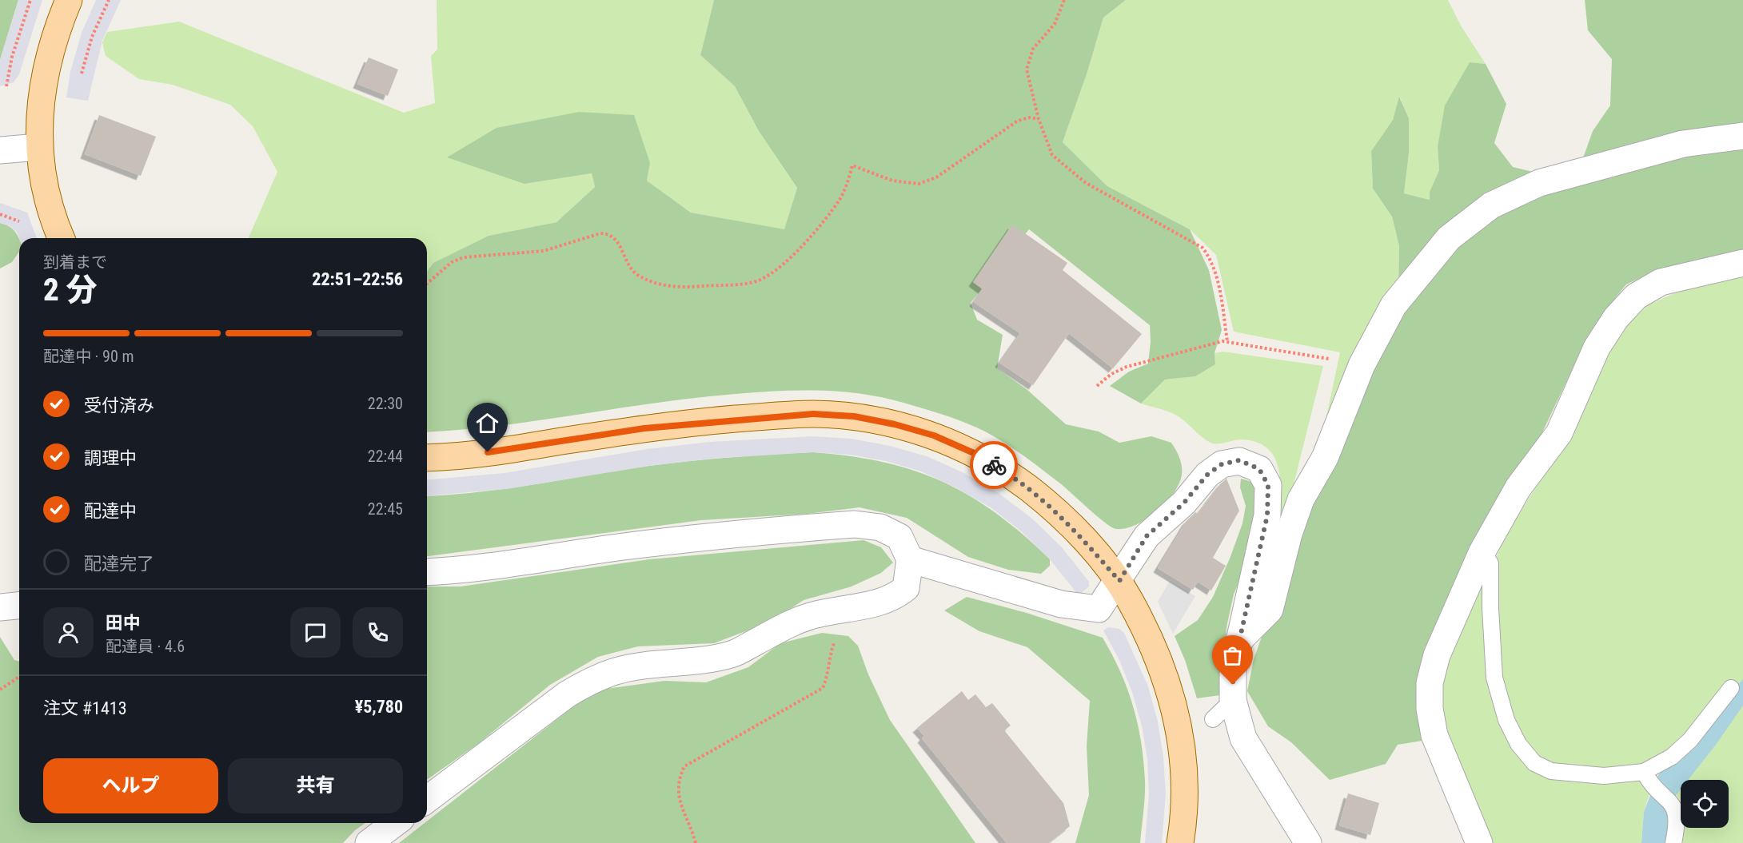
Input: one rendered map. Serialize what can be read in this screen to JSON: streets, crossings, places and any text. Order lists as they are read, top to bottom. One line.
{"page":{"heading":["2 分","到着まで","22:51–22:56"],"panel":["田中","配達員 · 4.6","注文 #1413","¥5,780"],"bar":"配達中 · 90 m","list":[["受付済み","22:30"],["調理中","22:44"],["配達中","22:45"],"配達完了"],"buttons":["ヘルプ","共有"]}}
